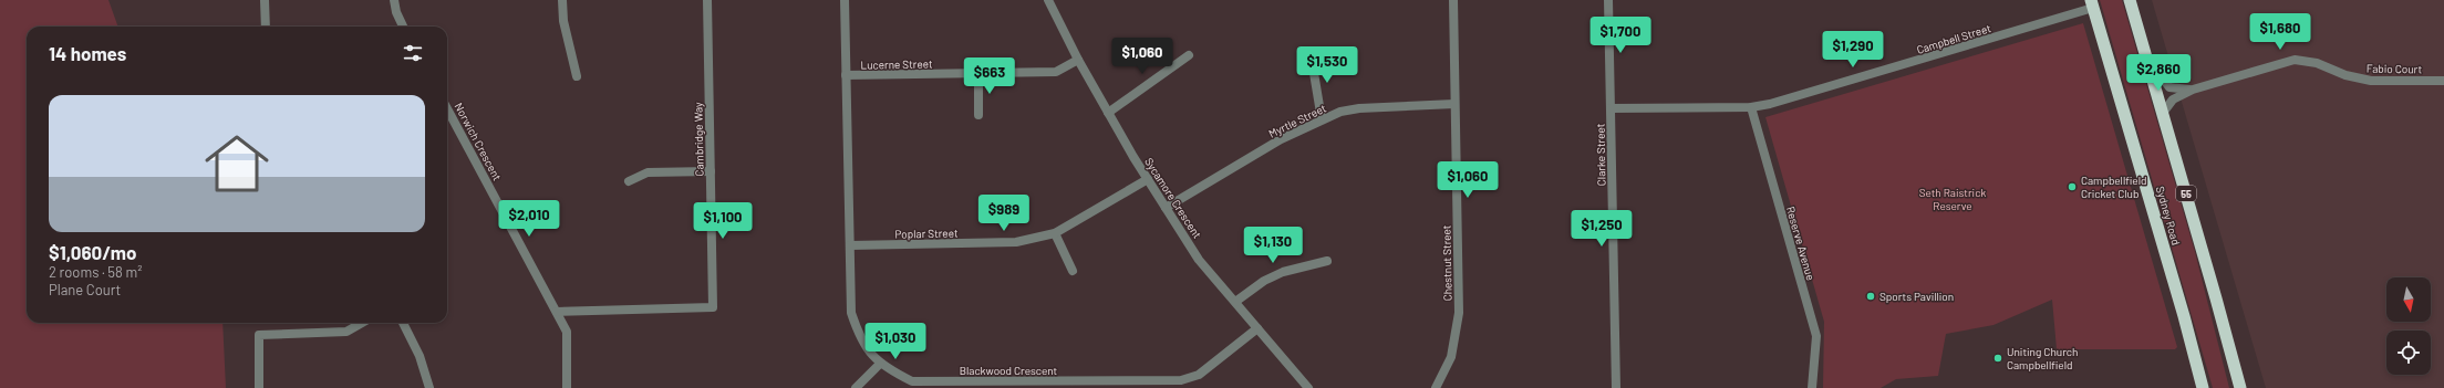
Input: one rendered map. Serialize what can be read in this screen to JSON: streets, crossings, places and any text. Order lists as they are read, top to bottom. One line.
{"streets":{"highway":["55","Sydney Road"],"street":["Campbell Street","Lucerne Street","Fabio Court","Myrtle Street","Cambridge Way","Norwich Crescent","Clarke Street","Sycamore Crescent","Poplar Street","Reserve Avenue","Chestnut Street","Blackwood Crescent"]},"crossings":[["Campbell Street","Clarke Street"],["Campbell Street","Sydney Road"],["Campbell Street","Reserve Avenue"],["Lucerne Street","Sycamore Crescent"],["Lucerne Street","Blackwood Crescent"],["Fabio Court","55"],["Myrtle Street","Sycamore Crescent"],["Myrtle Street","Chestnut Street"],["Cambridge Way","Norwich Crescent"],["Sycamore Crescent","Poplar Street"],["Sycamore Crescent","Blackwood Crescent"],["Poplar Street","Blackwood Crescent"]],"parks":["Seth Raistrick Reserve"],"places":["Campbellfield Cricket Club","Sports Pavillion","Uniting Church Campbellfield"],"north":"bottom","page":{"price":["$1,680","$1,700","$1,290","$1,060","$1,530","$2,860","$663","$1,060","$989","$2,010","$1,100","$1,250","$1,130","$1,030"],"heading":"14 homes","list":[{"name":"$1,060/mo","note":"2 rooms · 58 m² · Plane Court"}]}}
